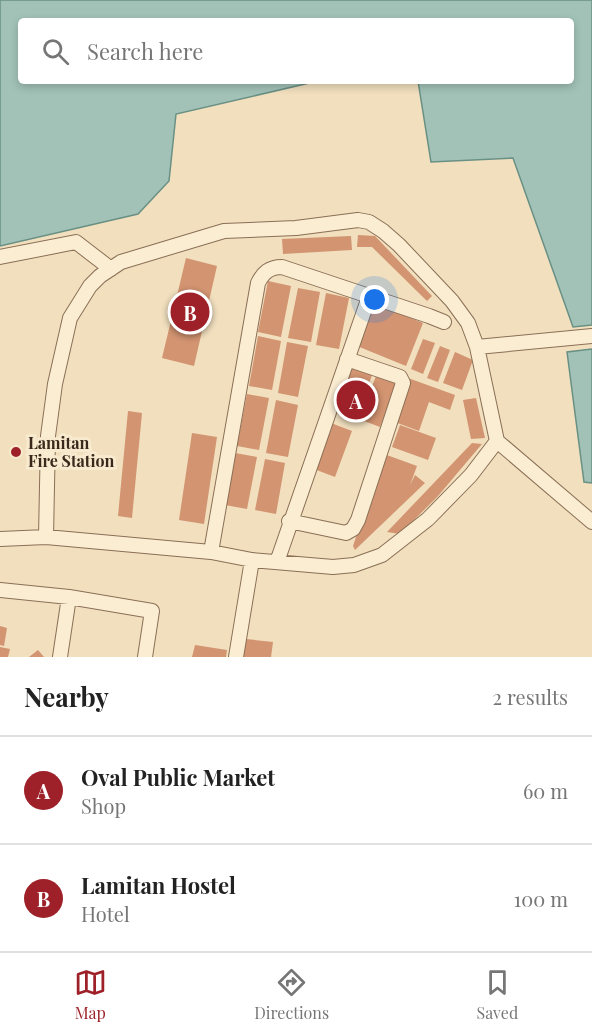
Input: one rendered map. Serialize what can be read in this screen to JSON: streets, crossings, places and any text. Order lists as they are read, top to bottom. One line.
{"places":["Lamitan Fire Station"],"page":{"search":"Search here","pins":["B","A"],"heading":["Nearby","2 results"],"list":[{"mark":"A","name":"Oval Public Market","note":"Shop","value":"60 m"},{"mark":"B","name":"Lamitan Hostel","note":"Hotel","value":"100 m"}],"nav":["Map","Directions","Saved"]}}
